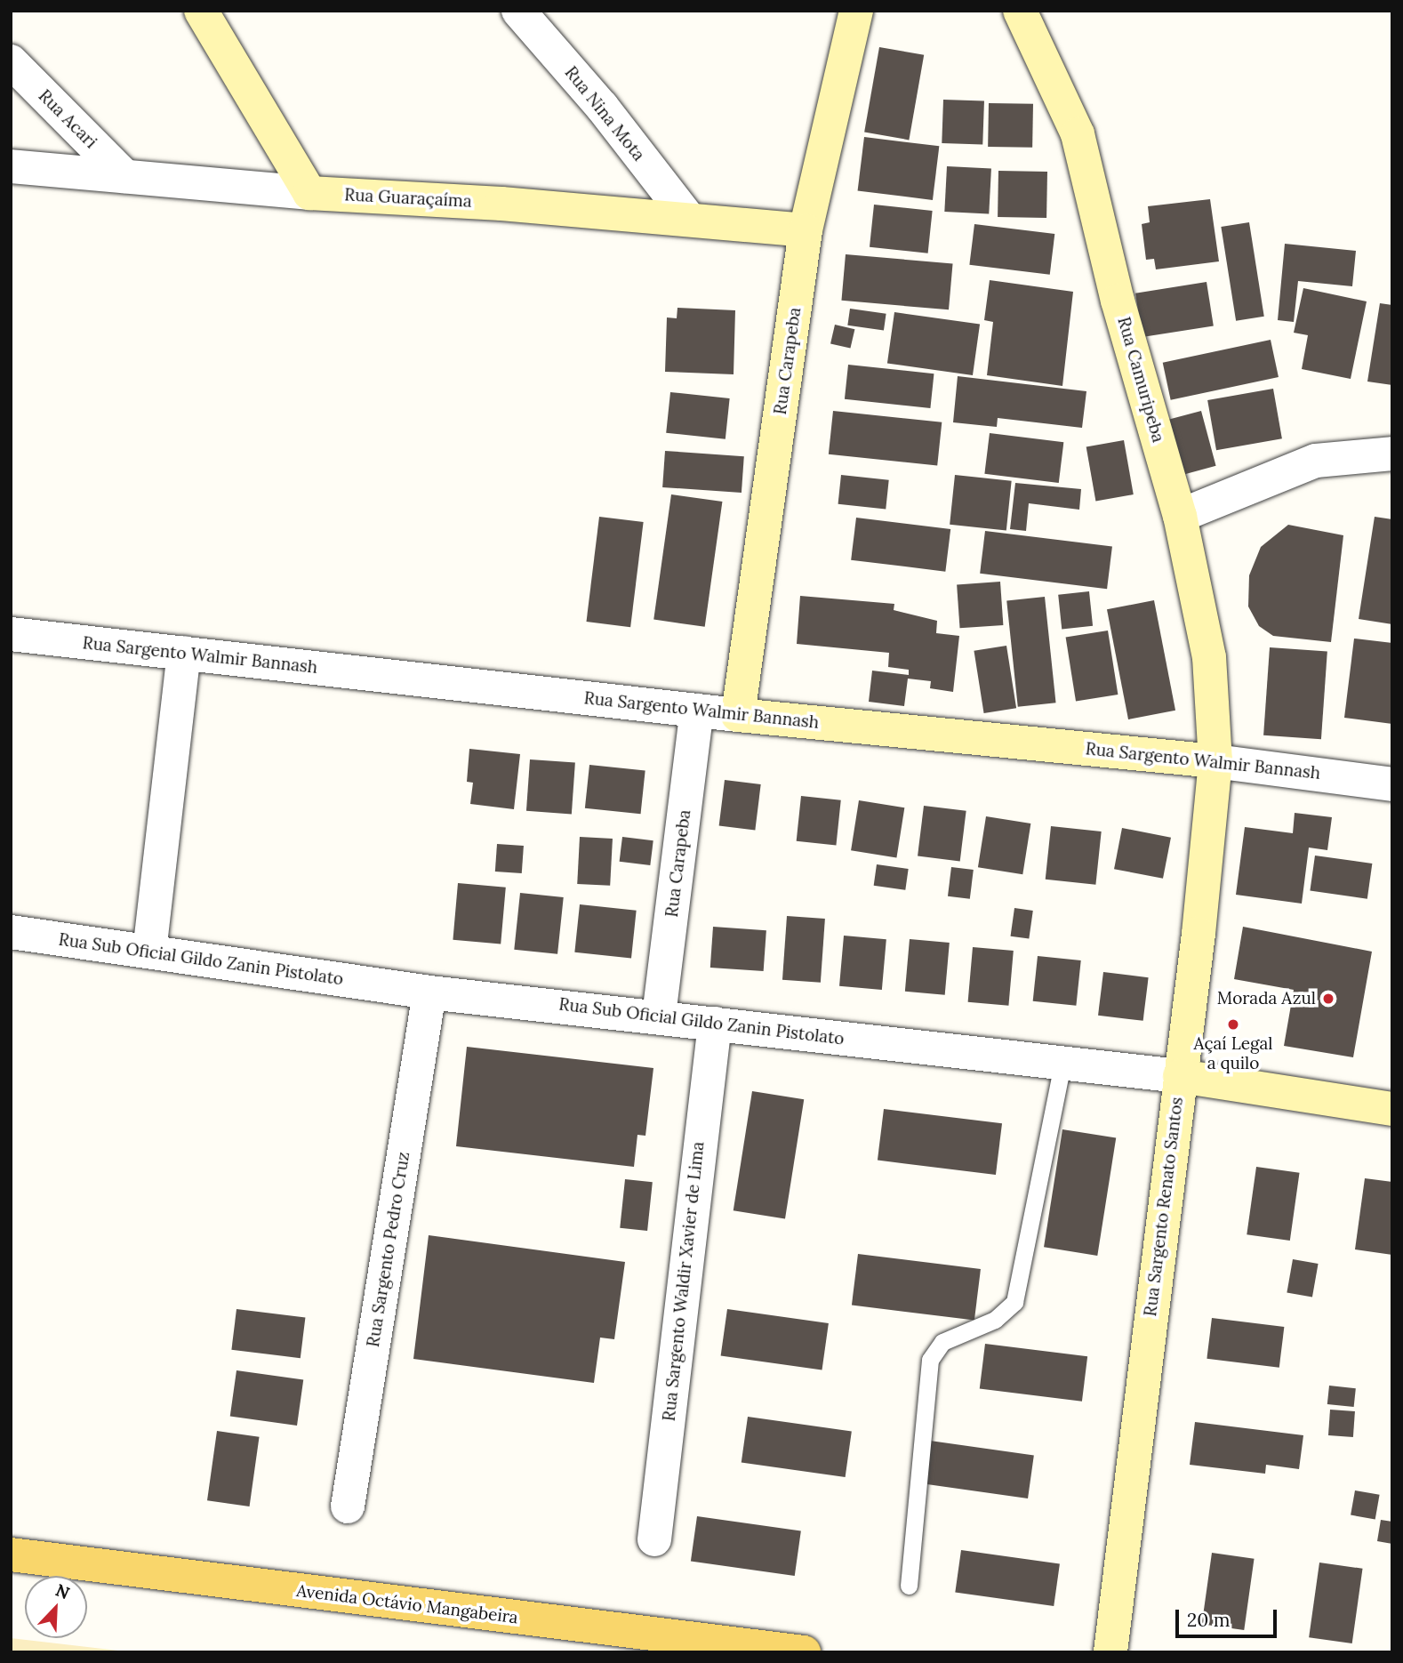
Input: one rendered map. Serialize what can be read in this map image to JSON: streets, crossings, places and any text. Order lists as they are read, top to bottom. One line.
{"streets":{"main road":["Rua Guaraçaíma","Rua Carapeba","Rua Camuripeba","Rua Sargento Walmir Bannash","Rua Sub Oficial Gildo Zanin Pistolato","Rua Sargento Renato Santos","Avenida Octávio Mangabeira"],"street":["Rua Nina Mota","Rua Acari","Rua Sargento Pedro Cruz","Rua Sargento Waldir Xavier de Lima"]},"crossings":[["Rua Nina Mota","Rua Guaraçaíma"],["Rua Acari","Rua Guaraçaíma"],["Rua Guaraçaíma","Rua Carapeba"],["Rua Carapeba","Rua Sargento Walmir Bannash"],["Rua Carapeba","Rua Sub Oficial Gildo Zanin Pistolato"],["Rua Camuripeba","Rua Sargento Walmir Bannash"],["Rua Camuripeba","Rua Sargento Renato Santos"],["Rua Sargento Walmir Bannash","Rua Sargento Renato Santos"],["Rua Sub Oficial Gildo Zanin Pistolato","Rua Sargento Renato Santos"],["Rua Sub Oficial Gildo Zanin Pistolato","Rua Sargento Pedro Cruz"],["Rua Sub Oficial Gildo Zanin Pistolato","Rua Sargento Waldir Xavier de Lima"]],"places":["Morada Azul","Açaí Legal a quilo"],"scale_bar":"20 m","north":"top right"}
